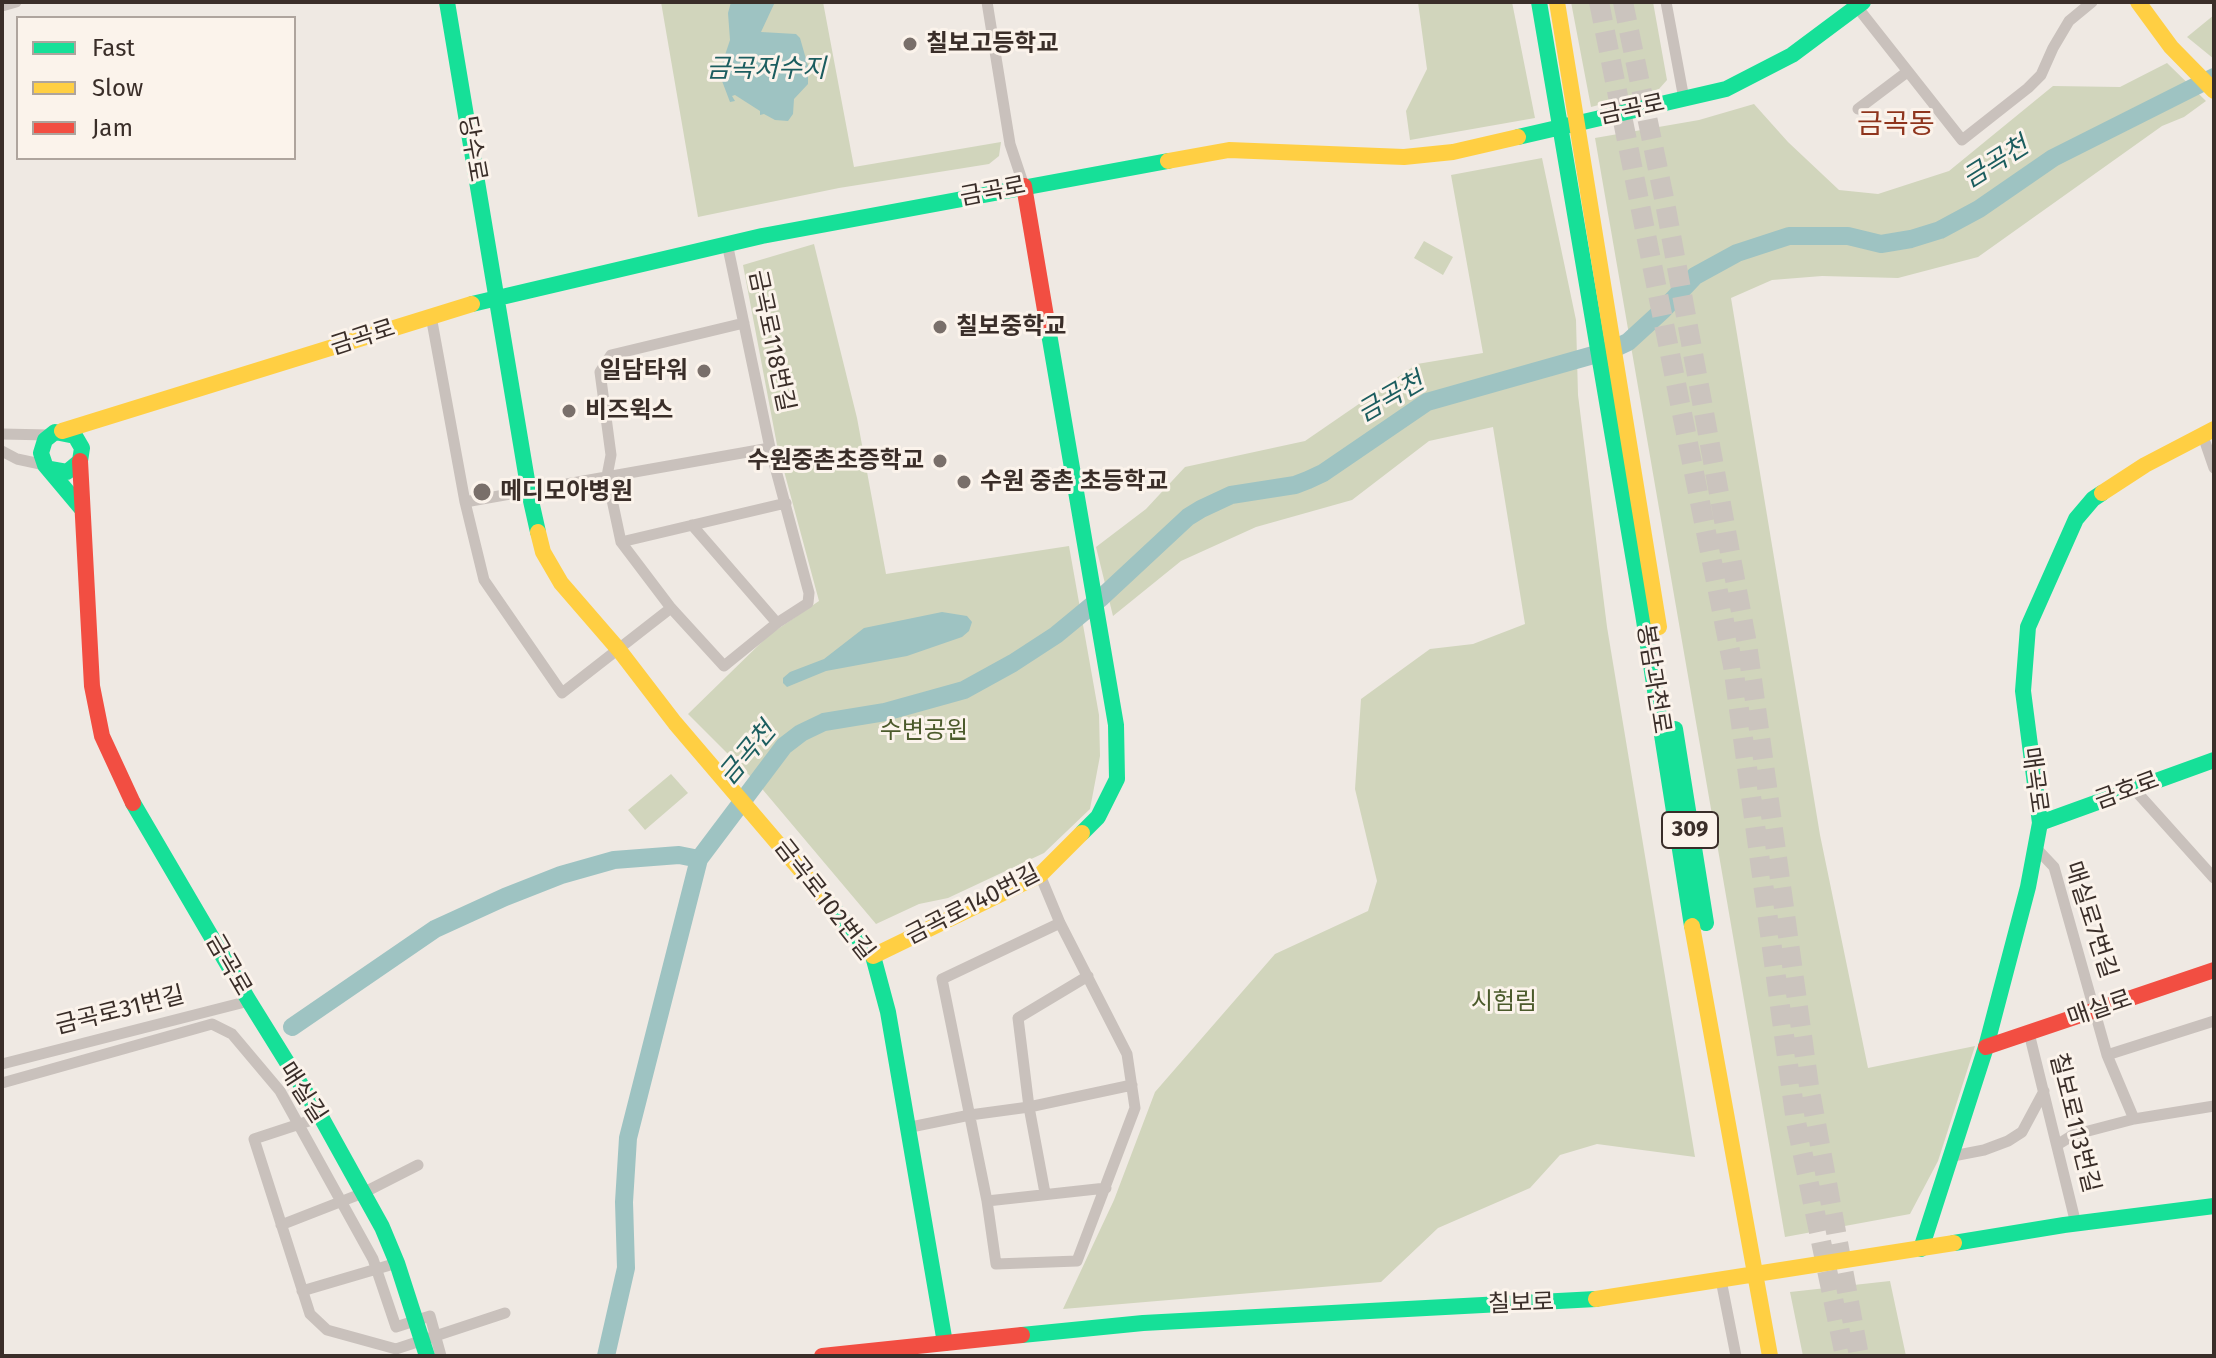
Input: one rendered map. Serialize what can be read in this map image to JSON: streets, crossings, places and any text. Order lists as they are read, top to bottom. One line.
{"streets":{"main road":["금곡로","당수로","봉담과천로","매곡로","금호로","309","금곡로102번길","금곡로140번길","매실로","칠보로"],"street":["금곡로118번길","매실로7번길","금곡로31번길","매실길","칠보로113번길"]},"crossings":[["금곡로","당수로"],["금곡로","금곡로118번길"],["금곡로","금곡로102번길"],["금곡로","금곡로140번길"],["금곡로","금곡로31번길"],["금곡로","매실길"],["당수로","금곡로102번길"],["매곡로","금호로"],["매곡로","매실로7번길"],["매곡로","매실로"],["매곡로","칠보로"],["금곡로102번길","금곡로140번길"],["금곡로102번길","칠보로"],["매실로7번길","매실로"],["매실로","칠보로113번길"],["칠보로113번길","칠보로"]],"districts":["금곡동"],"water":["금곡저수지","금곡천"],"parks":["수변공원","시험림"],"places":["칠보고등학교","칠보중학교","일담타워","비즈윅스","수원중촌초증학교","수원 중촌 초등학교","메디모아병원"],"legend":["Fast","Slow","Jam"]}
